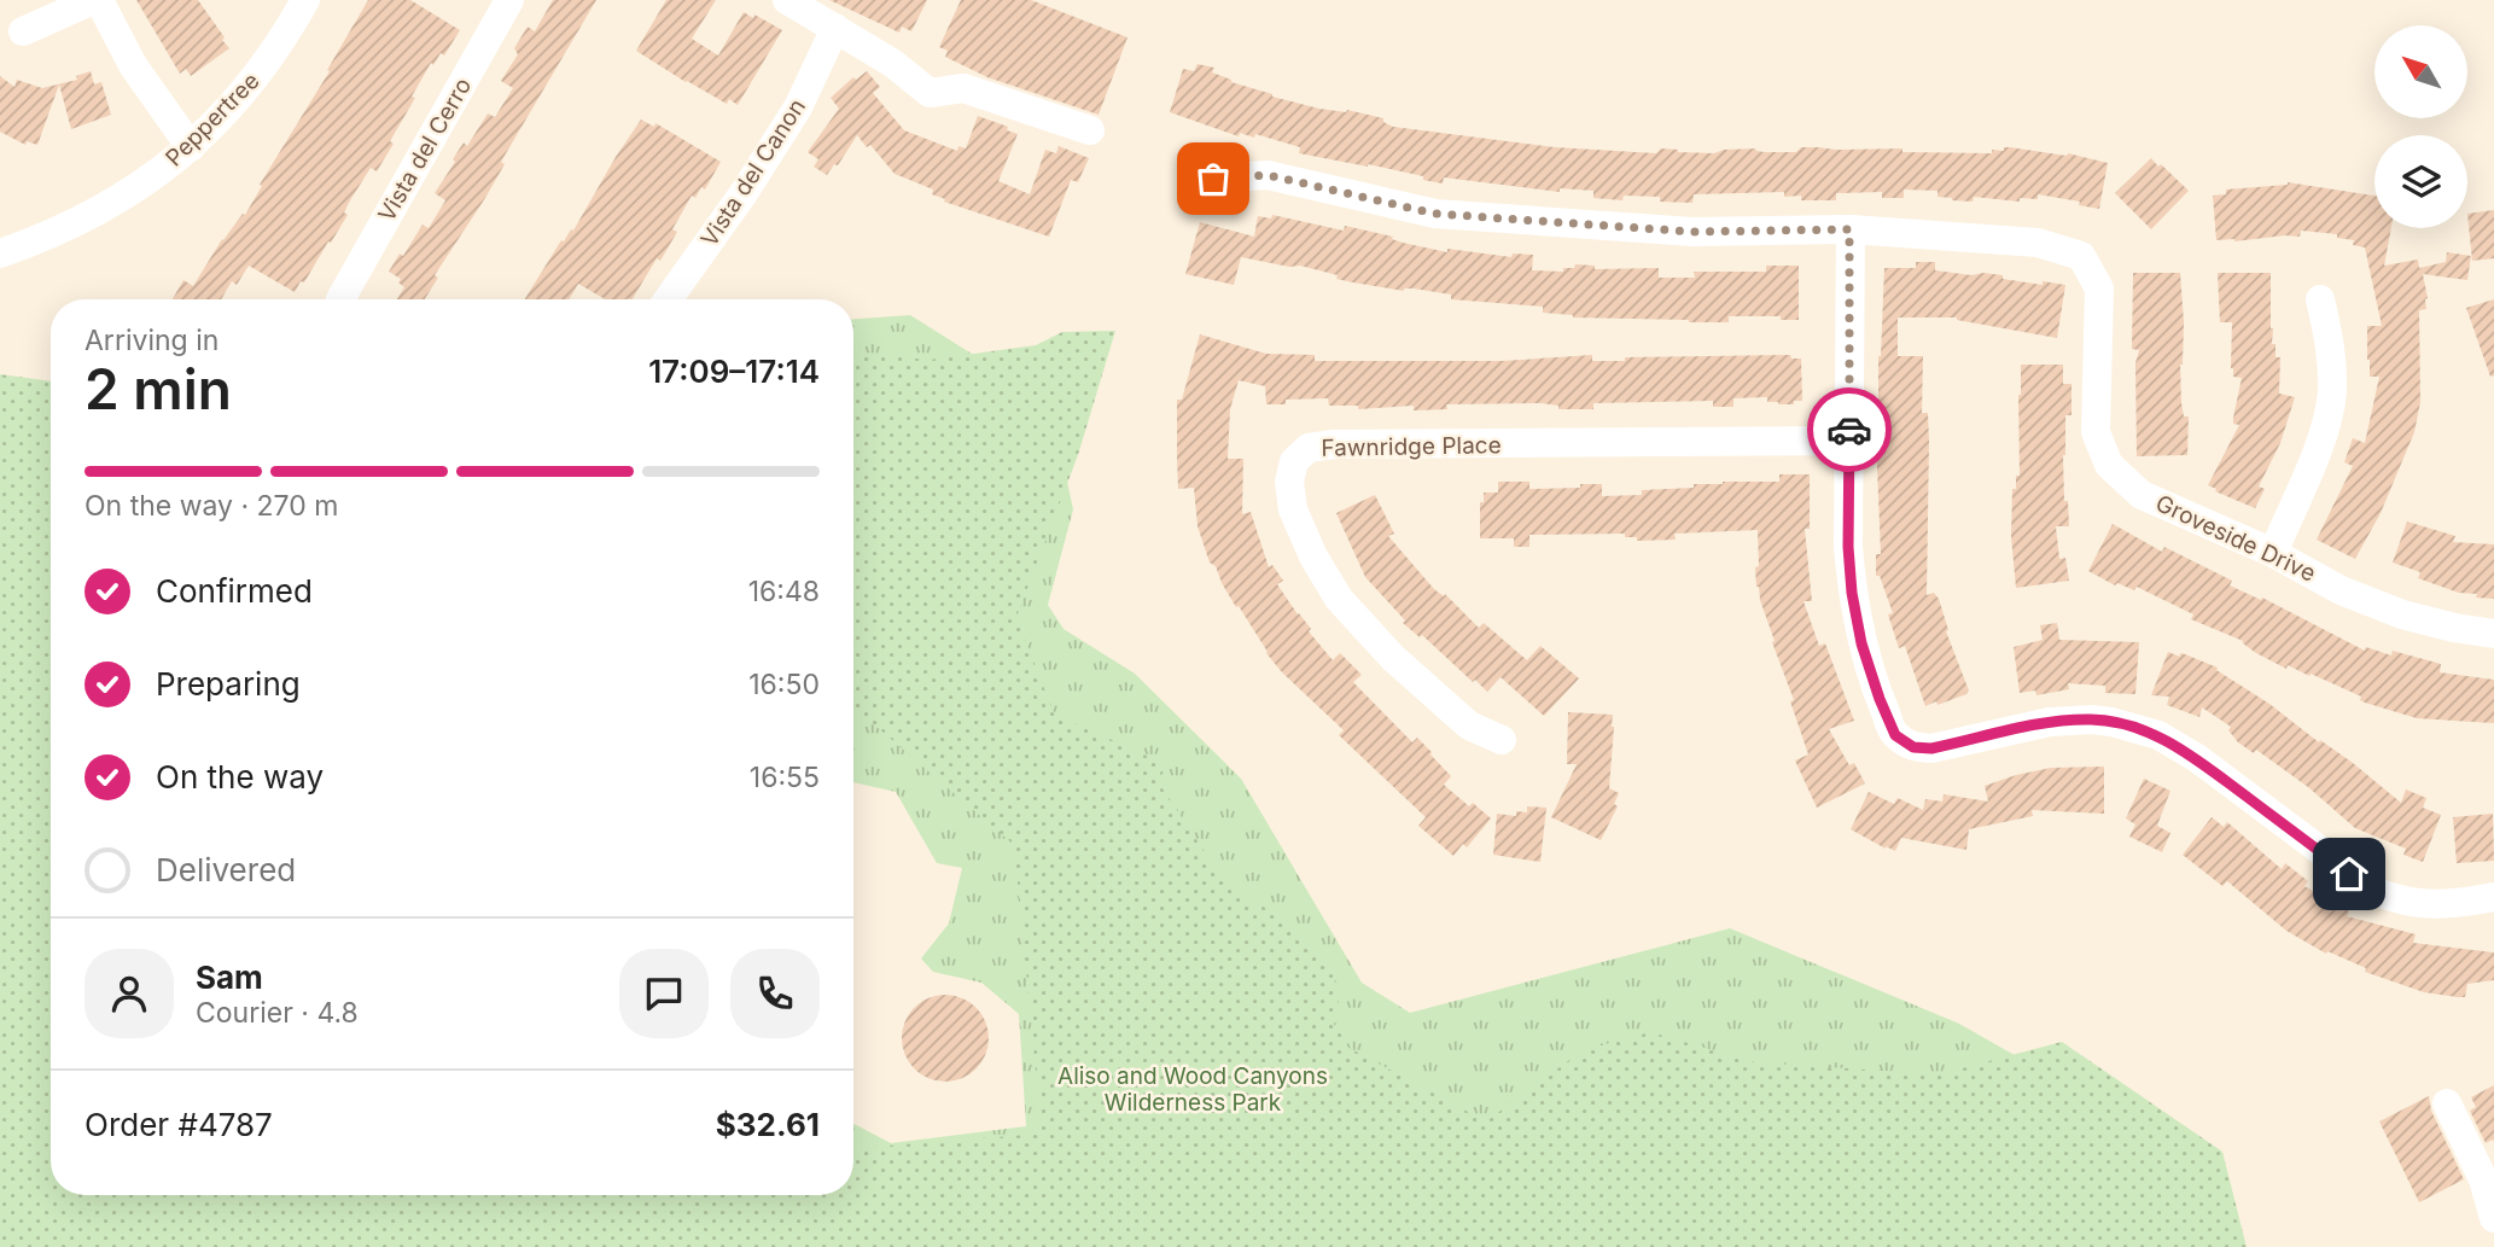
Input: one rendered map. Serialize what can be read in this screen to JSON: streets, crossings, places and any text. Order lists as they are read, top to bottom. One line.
{"streets":{"street":["Peppertree","Vista del Cerro","Vista del Canon","Fawnridge Place","Groveside Drive"]},"parks":["Aliso and Wood Canyons Wilderness Park"],"north":"top left","page":{"heading":["2 min","Arriving in","17:09–17:14"],"panel":["Sam","Courier · 4.8","Order #4787","$32.61"],"bar":"On the way · 270 m","list":[["Confirmed","16:48"],["Preparing","16:50"],["On the way","16:55"],"Delivered"]}}
